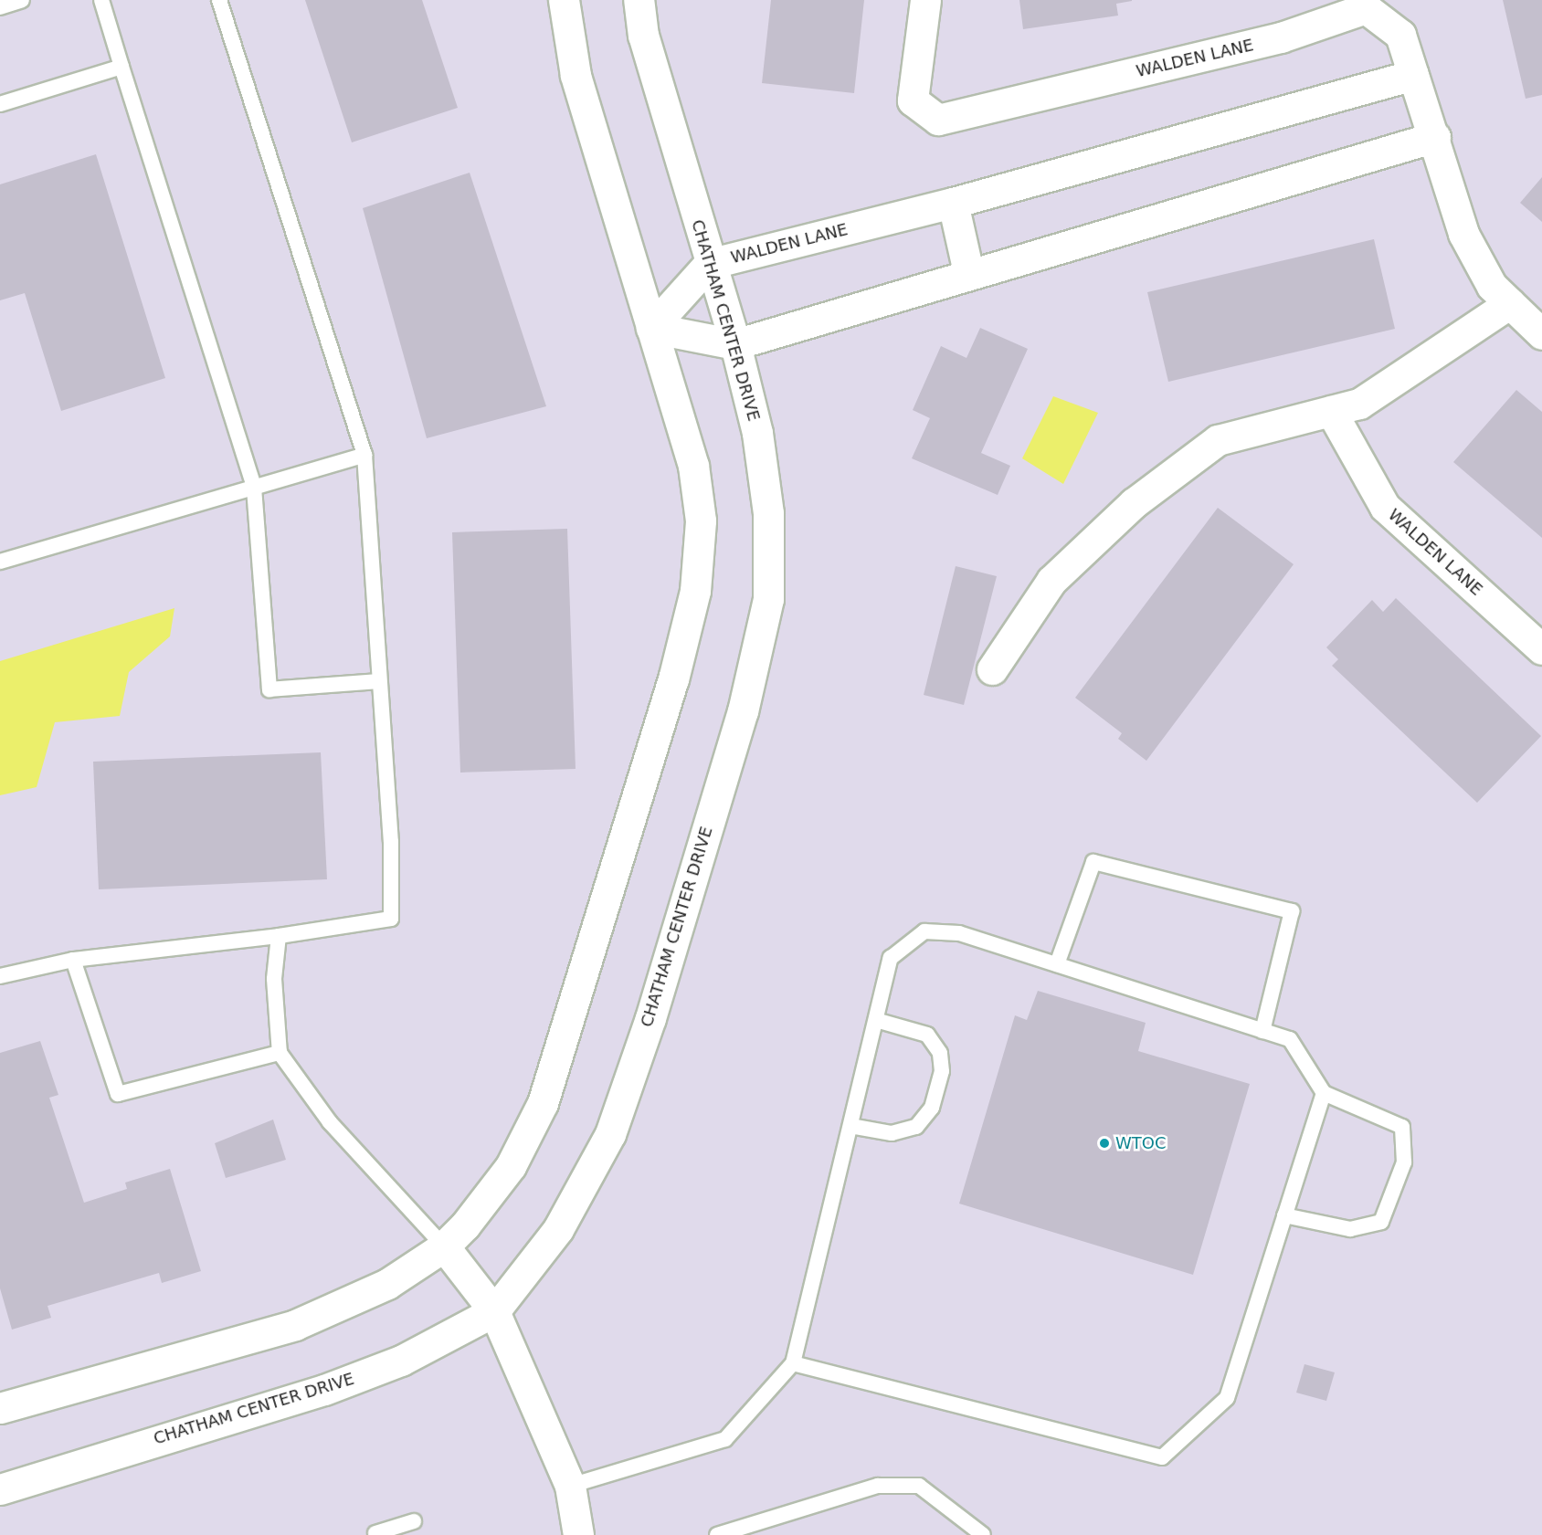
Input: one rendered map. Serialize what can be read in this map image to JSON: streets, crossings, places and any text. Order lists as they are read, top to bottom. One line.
{"streets":{"street":["WALDEN LANE","CHATHAM CENTER DRIVE"]},"crossings":[["WALDEN LANE","CHATHAM CENTER DRIVE"]],"places":["WTOC"]}
